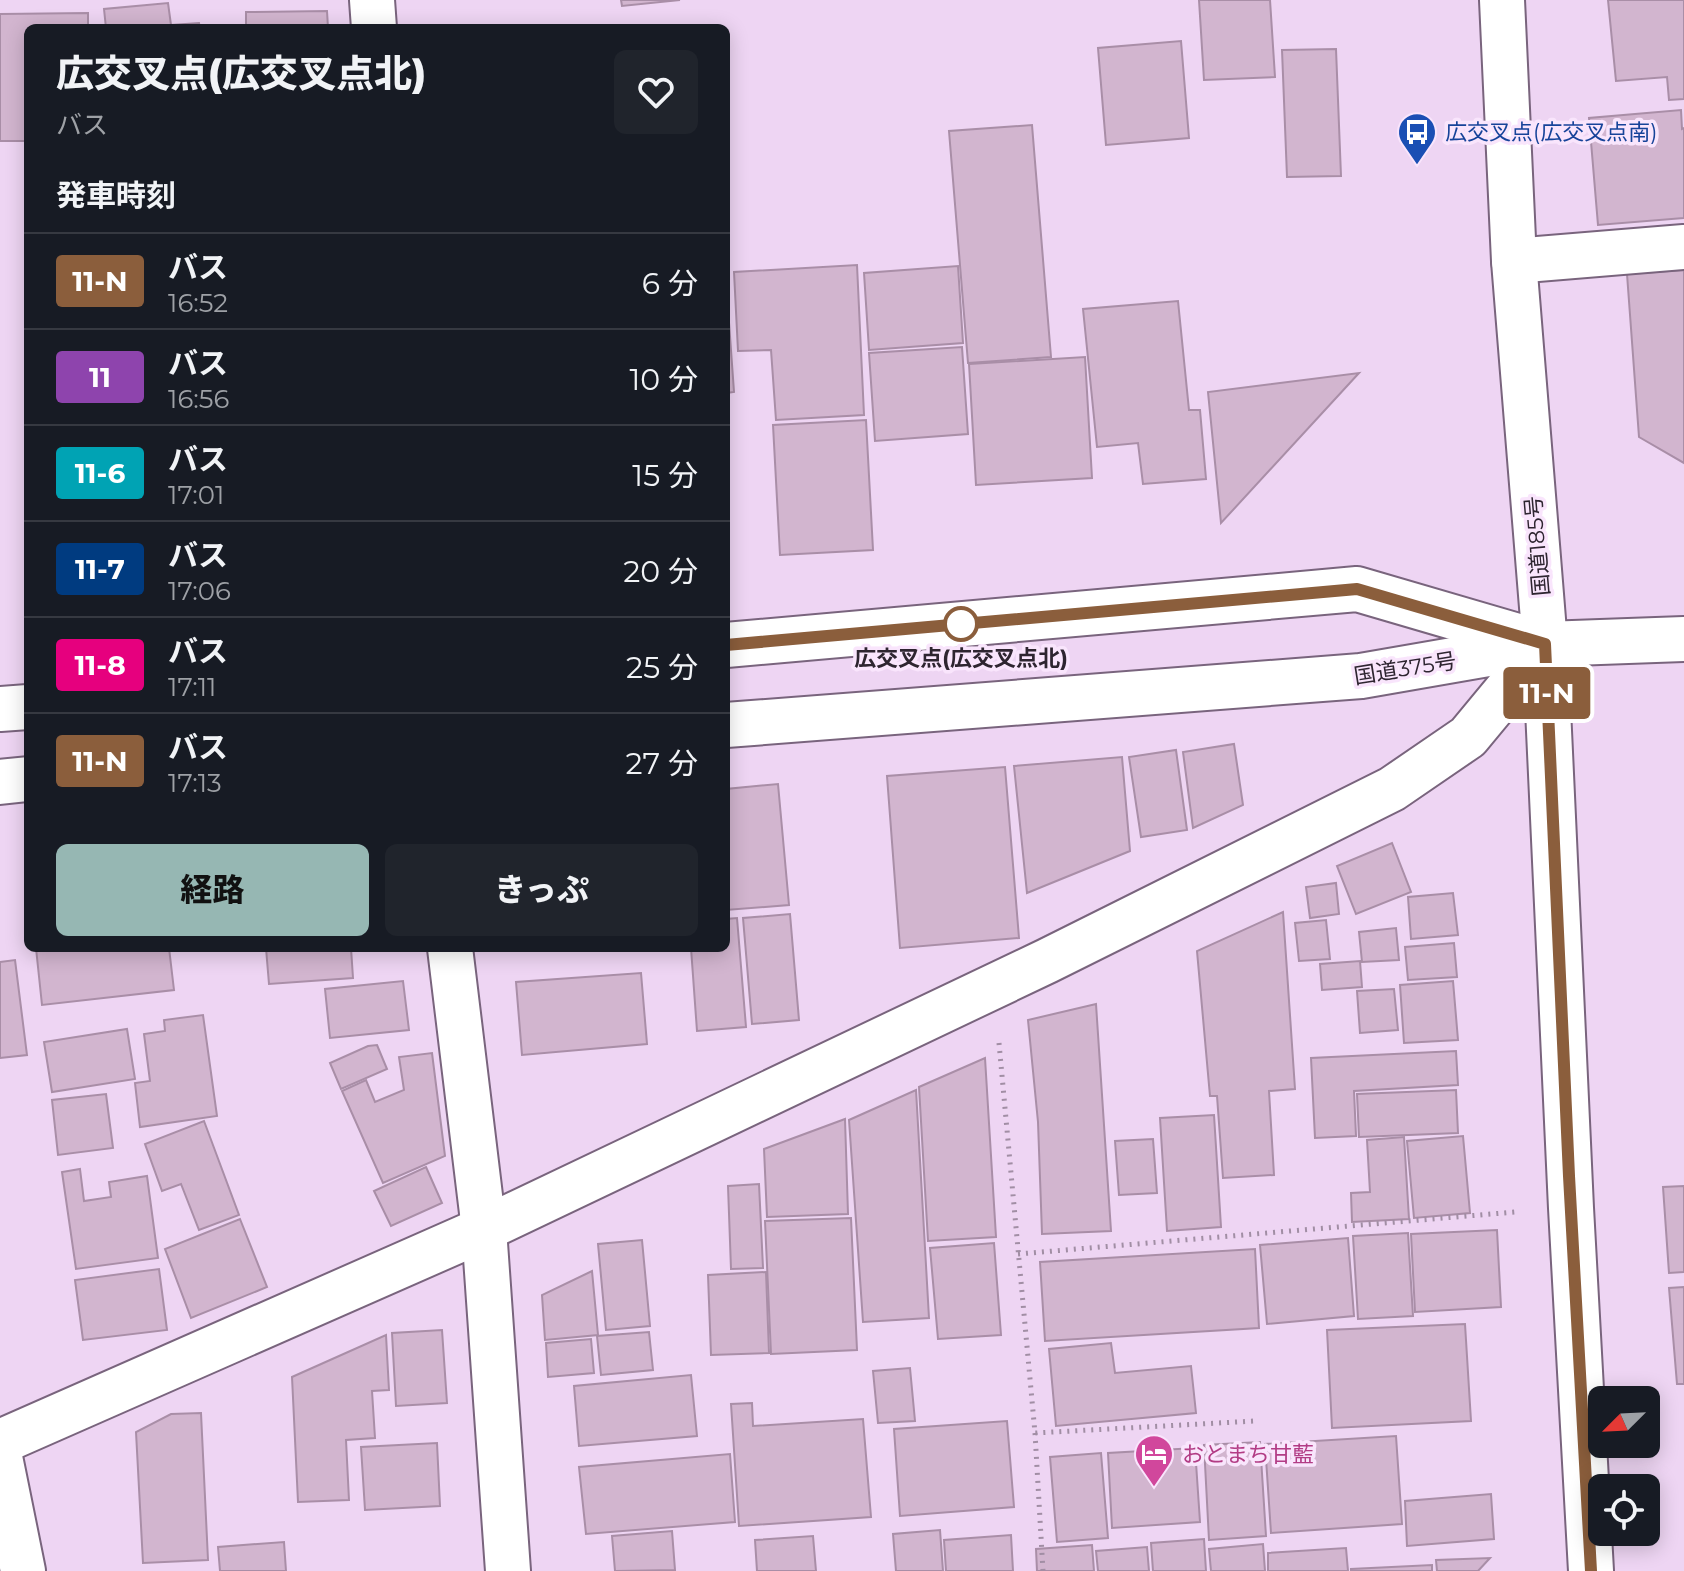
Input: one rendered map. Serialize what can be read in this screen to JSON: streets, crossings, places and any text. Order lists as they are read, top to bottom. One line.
{"streets":{"main road":["国道185号","国道375号"]},"crossings":[["国道185号","国道375号"]],"places":{"bus stop":["広交叉点(広交叉点南)"],"other":["広交叉点(広交叉点北)"],"hotel":["おとまち甘藍"]},"lines":["bus line 11-N"],"north":"bottom left","page":{"on_map":"11-N","heading":[["広交叉点(広交叉点北)","バス"],"発車時刻"],"list":[{"mark":"11-N","name":"バス","note":"16:52","value":"6 分"},{"mark":"11","name":"バス","note":"16:56","value":"10 分"},{"mark":"11-6","name":"バス","note":"17:01","value":"15 分"},{"mark":"11-7","name":"バス","note":"17:06","value":"20 分"},{"mark":"11-8","name":"バス","note":"17:11","value":"25 分"},{"mark":"11-N","name":"バス","note":"17:13","value":"27 分"}],"buttons":["経路","きっぷ"]}}
